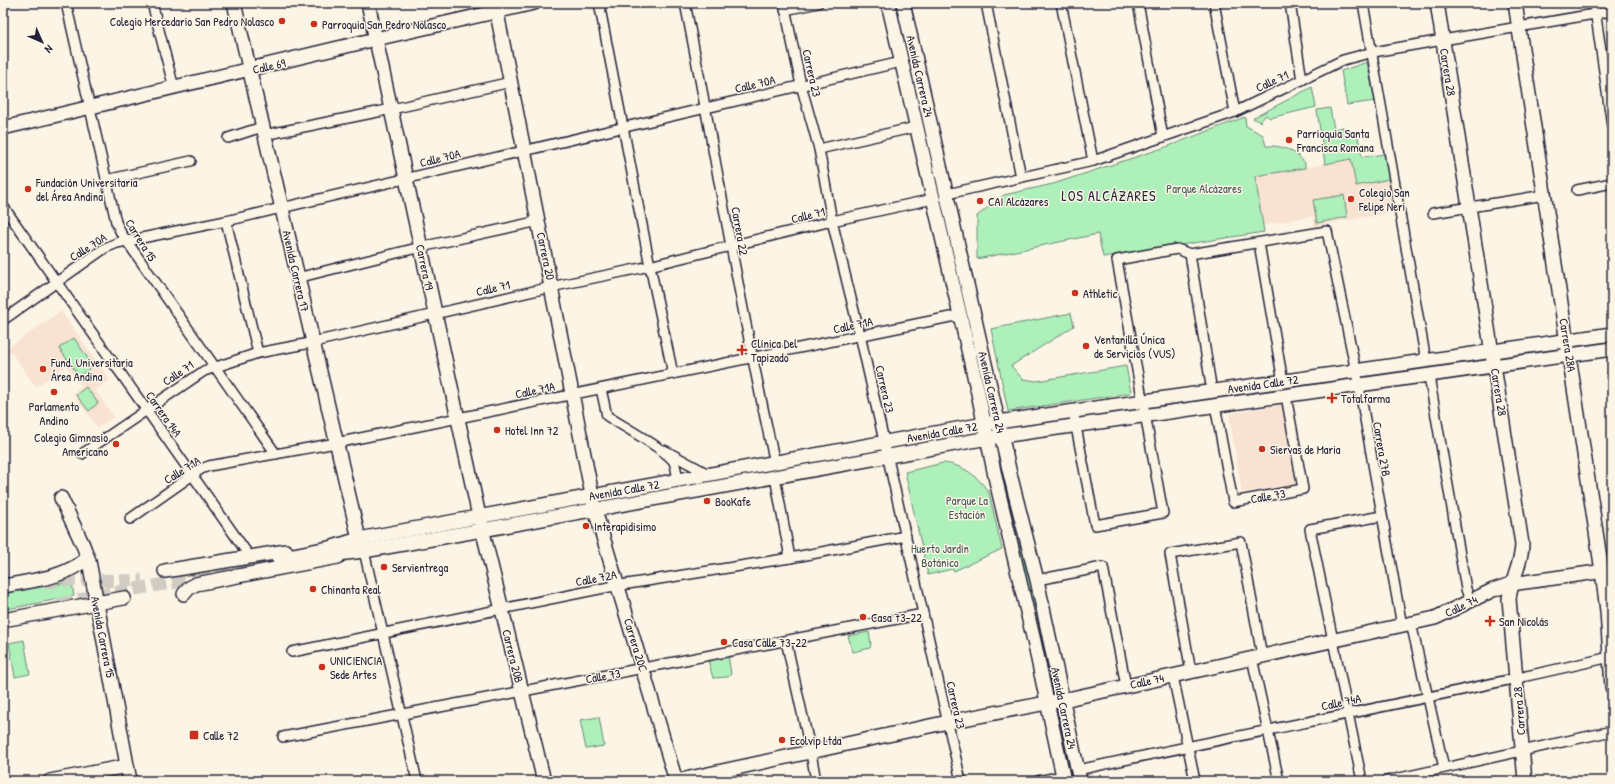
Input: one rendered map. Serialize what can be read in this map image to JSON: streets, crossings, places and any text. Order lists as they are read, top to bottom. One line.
{"streets":{"main road":["Calle 69","Carrera 28","Avenida Carrera 24","Carrera 20","Carrera 19","Avenida Carrera 17","Carrera 28A","Avenida Calle 72","Calle 74","Avenida Carrera 15","Carrera 20C","Carrera 20B"],"street":["Carrera 23","Calle 71","Calle 70A","Carrera 22","Carrera 15","Calle 71A","Carrera 14A","Carrera 27B","Calle 73","Calle 72A","Calle 74A"]},"crossings":[["Calle 69","Carrera 15"],["Calle 69","Carrera 20"],["Calle 69","Carrera 19"],["Calle 69","Avenida Carrera 17"],["Carrera 28","Calle 71"],["Carrera 28","Avenida Calle 72"],["Carrera 28","Calle 74"],["Carrera 28","Calle 74A"],["Carrera 23","Calle 71"],["Carrera 23","Calle 70A"],["Carrera 23","Calle 71A"],["Carrera 23","Avenida Calle 72"],["Carrera 23","Calle 73"],["Carrera 23","Calle 72A"],["Carrera 23","Calle 74"],["Avenida Carrera 24","Calle 71"],["Avenida Carrera 24","Calle 70A"],["Avenida Carrera 24","Calle 71A"],["Avenida Carrera 24","Avenida Calle 72"],["Avenida Carrera 24","Calle 74"],["Avenida Carrera 24","Calle 74A"],["Calle 71","Carrera 22"],["Calle 71","Carrera 15"],["Calle 71","Carrera 20"],["Calle 71","Carrera 19"],["Calle 71","Avenida Carrera 17"],["Calle 71","Carrera 28A"],["Calle 71","Carrera 14A"],["Calle 70A","Carrera 22"],["Calle 70A","Carrera 15"],["Calle 70A","Carrera 20"],["Calle 70A","Carrera 19"],["Calle 70A","Avenida Carrera 17"],["Calle 70A","Carrera 14A"],["Carrera 22","Calle 71A"],["Carrera 22","Avenida Calle 72"],["Carrera 15","Calle 71A"],["Carrera 20","Calle 71A"],["Carrera 20","Avenida Calle 72"],["Carrera 20","Carrera 20C"],["Carrera 19","Calle 71A"],["Carrera 19","Avenida Calle 72"],["Carrera 19","Carrera 20B"],["Avenida Carrera 17","Calle 71A"],["Avenida Carrera 17","Avenida Calle 72"],["Calle 71A","Carrera 14A"],["Carrera 28A","Avenida Calle 72"],["Carrera 28A","Calle 74"],["Carrera 28A","Calle 74A"],["Avenida Calle 72","Carrera 27B"],["Avenida Calle 72","Calle 73"],["Avenida Calle 72","Carrera 20C"],["Avenida Calle 72","Carrera 20B"],["Carrera 27B","Calle 74"],["Carrera 27B","Calle 74A"],["Calle 73","Carrera 20C"],["Calle 73","Carrera 20B"],["Calle 72A","Carrera 20C"],["Calle 72A","Carrera 20B"],["Calle 74","Carrera 20C"]],"districts":["LOS ALCÁZARES"],"parks":["Parque Alcázares","Parque La Estación","Huerto Jardín Botánico"],"places":{"other":["Colegio Mercedario San Pedro Nolasco","Parroquia San Pedro Nolasco","Parrioquia Santa Francisca Romana","Fundación Universitaria del Área Andina","Colegio San Felipe Neri","CAI Alcázares","Athletic","Ventanilla Única de Servicios (VUS)","Fund. Universitaria Área Andina","Parlamento Andino","Hotel Inn 72","Colegio Gimnasio Americano","Siervas de Maria","BooKafe","Interapidisimo","Servientrega","Chinanta Real","Casa 73-22","Casa Calle 73-22","UNICIENCIA Sede Artes","Ecolvip Ltda"],"health":["Clínica Del Tapizado","Totalfarma","San Nicolás"],"transit":["Calle 72"]},"north":"bottom right"}
